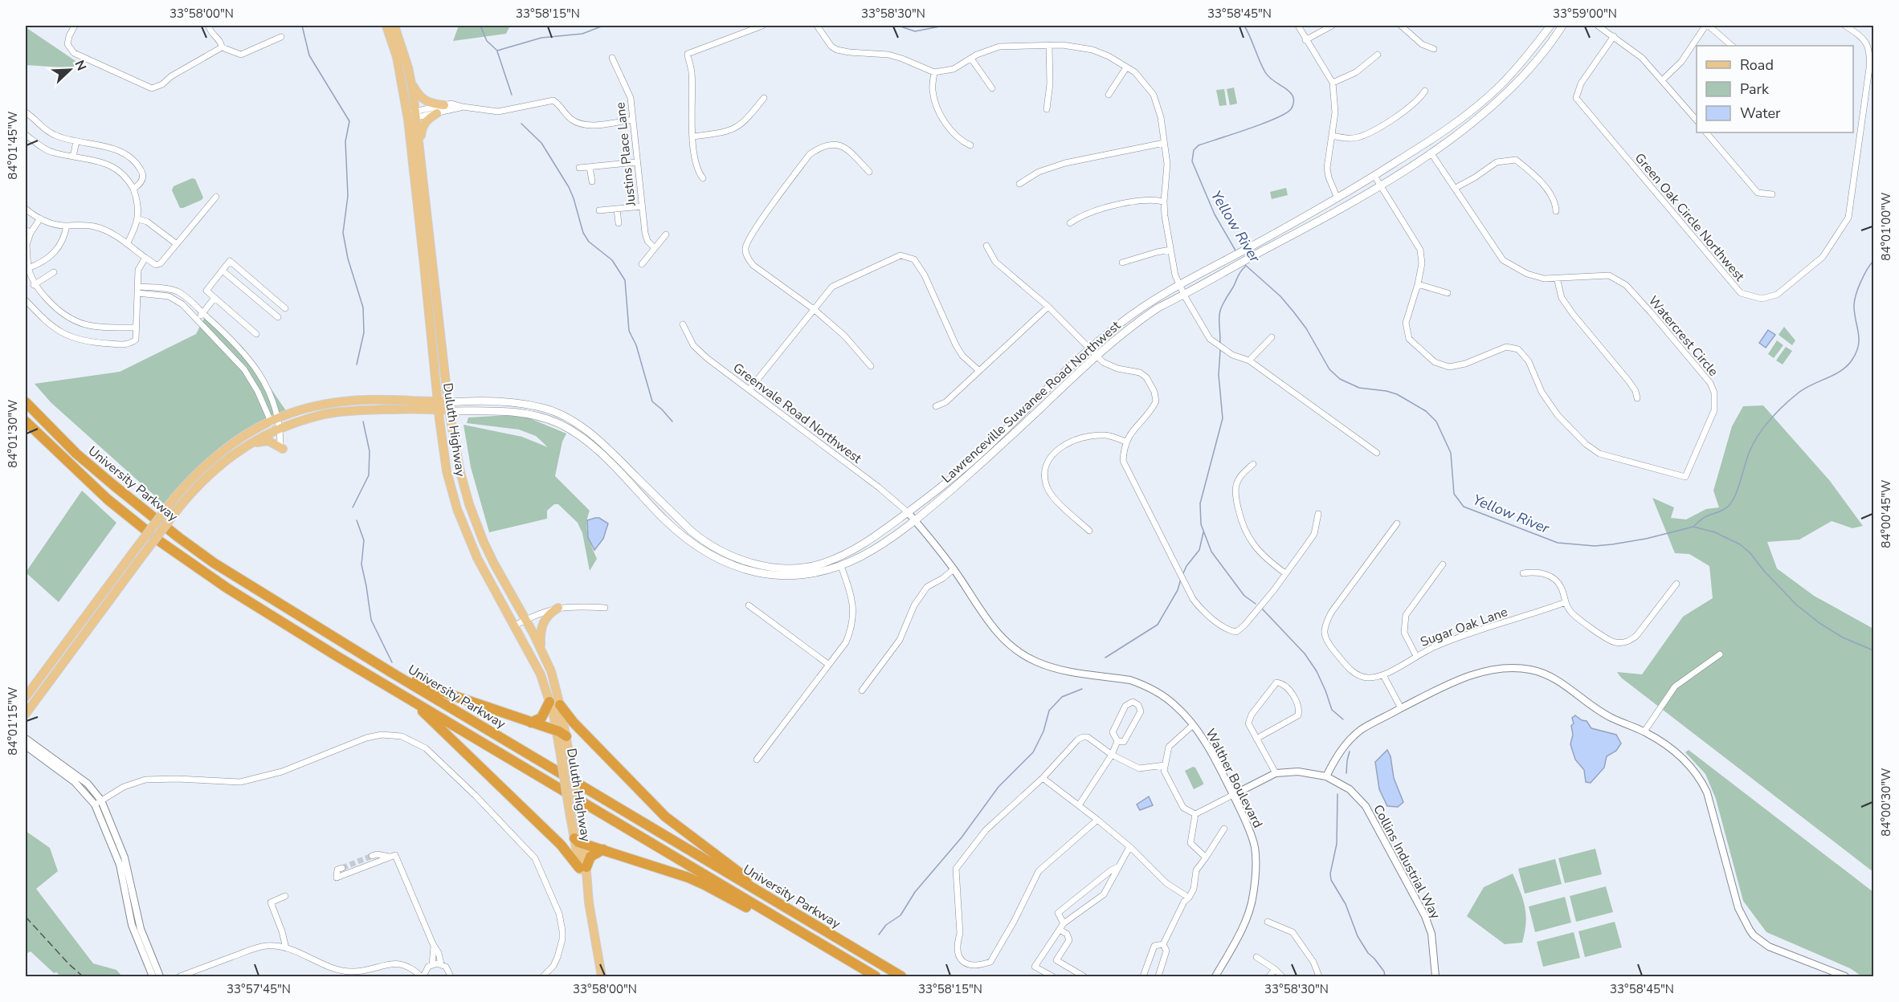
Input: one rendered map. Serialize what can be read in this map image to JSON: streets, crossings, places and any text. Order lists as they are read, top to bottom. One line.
{"streets":{"highway":["University Parkway"],"main road":["Lawrenceville Suwanee Road Northwest","Duluth Highway"],"street":["Justins Place Lane","Green Oak Circle Northwest","Watercrest Circle","Greenvale Road Northwest","Sugar Oak Lane","Walther Boulevard","Collins Industrial Way"]},"crossings":[["Watercrest Circle","Lawrenceville Suwanee Road Northwest"],["Lawrenceville Suwanee Road Northwest","Greenvale Road Northwest"],["Lawrenceville Suwanee Road Northwest","Duluth Highway"],["Lawrenceville Suwanee Road Northwest","Walther Boulevard"],["Greenvale Road Northwest","Walther Boulevard"]],"water":["Yellow River"],"legend":["Road","Park","Water"],"north":"top right","coordinates":["33°58'00\"N","33°58'15\"N","33°58'30\"N","33°58'45\"N","33°59'00\"N","84°01'45\"W","84°01'00\"W","84°01'30\"W","84°00'45\"W","84°01'15\"W","84°00'30\"W","33°57'45\"N"]}
